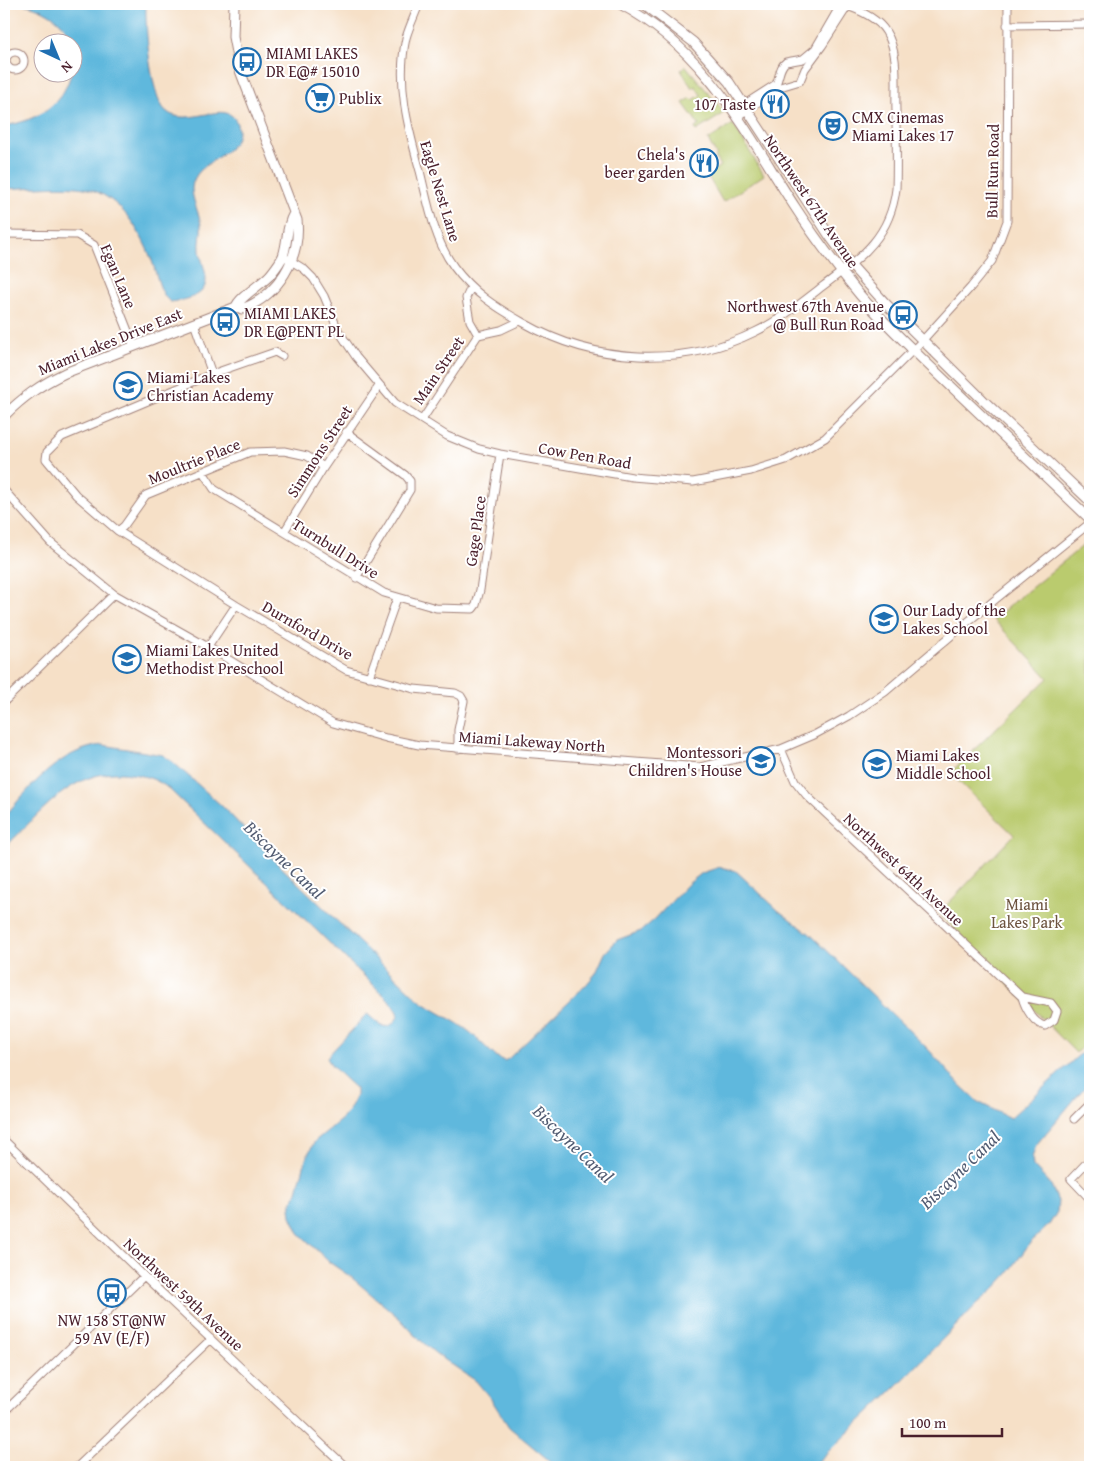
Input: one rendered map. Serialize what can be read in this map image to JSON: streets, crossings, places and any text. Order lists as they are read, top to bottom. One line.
{"streets":{"main road":["Northwest 67th Avenue","Miami Lakes Drive East"],"street":["Bull Run Road","Eagle Nest Lane","Egan Lane","Main Street","Simmons Street","Cow Pen Road","Moultrie Place","Gage Place","Turnbull Drive","Durnford Drive","Miami Lakeway North","Northwest 64th Avenue","Northwest 59th Avenue"]},"crossings":[["Bull Run Road","Northwest 67th Avenue"],["Bull Run Road","Cow Pen Road"],["Eagle Nest Lane","Northwest 67th Avenue"],["Eagle Nest Lane","Main Street"],["Northwest 67th Avenue","Cow Pen Road"],["Egan Lane","Miami Lakes Drive East"],["Miami Lakes Drive East","Cow Pen Road"],["Main Street","Cow Pen Road"],["Simmons Street","Cow Pen Road"],["Simmons Street","Moultrie Place"],["Simmons Street","Turnbull Drive"],["Cow Pen Road","Gage Place"],["Moultrie Place","Turnbull Drive"],["Moultrie Place","Durnford Drive"],["Gage Place","Turnbull Drive"],["Durnford Drive","Miami Lakeway North"],["Miami Lakeway North","Northwest 64th Avenue"]],"water":["Biscayne Canal"],"parks":["Miami Lakes Park"],"places":{"bus stop":["MIAMI LAKES DR E@# 15010","Northwest 67th Avenue @ Bull Run Road","MIAMI LAKES DR E@PENT PL","NW 158 ST@NW 59 AV (E/F)"],"supermarket":["Publix"],"restaurant":["107 Taste","Chela's beer garden"],"theatre":["CMX Cinemas Miami Lakes 17"],"school or university":["Miami Lakes Christian Academy","Our Lady of the Lakes School","Miami Lakes United Methodist Preschool","Montessori Children's House","Miami Lakes Middle School"]},"scale_bar":"100 m","north":"bottom right"}
